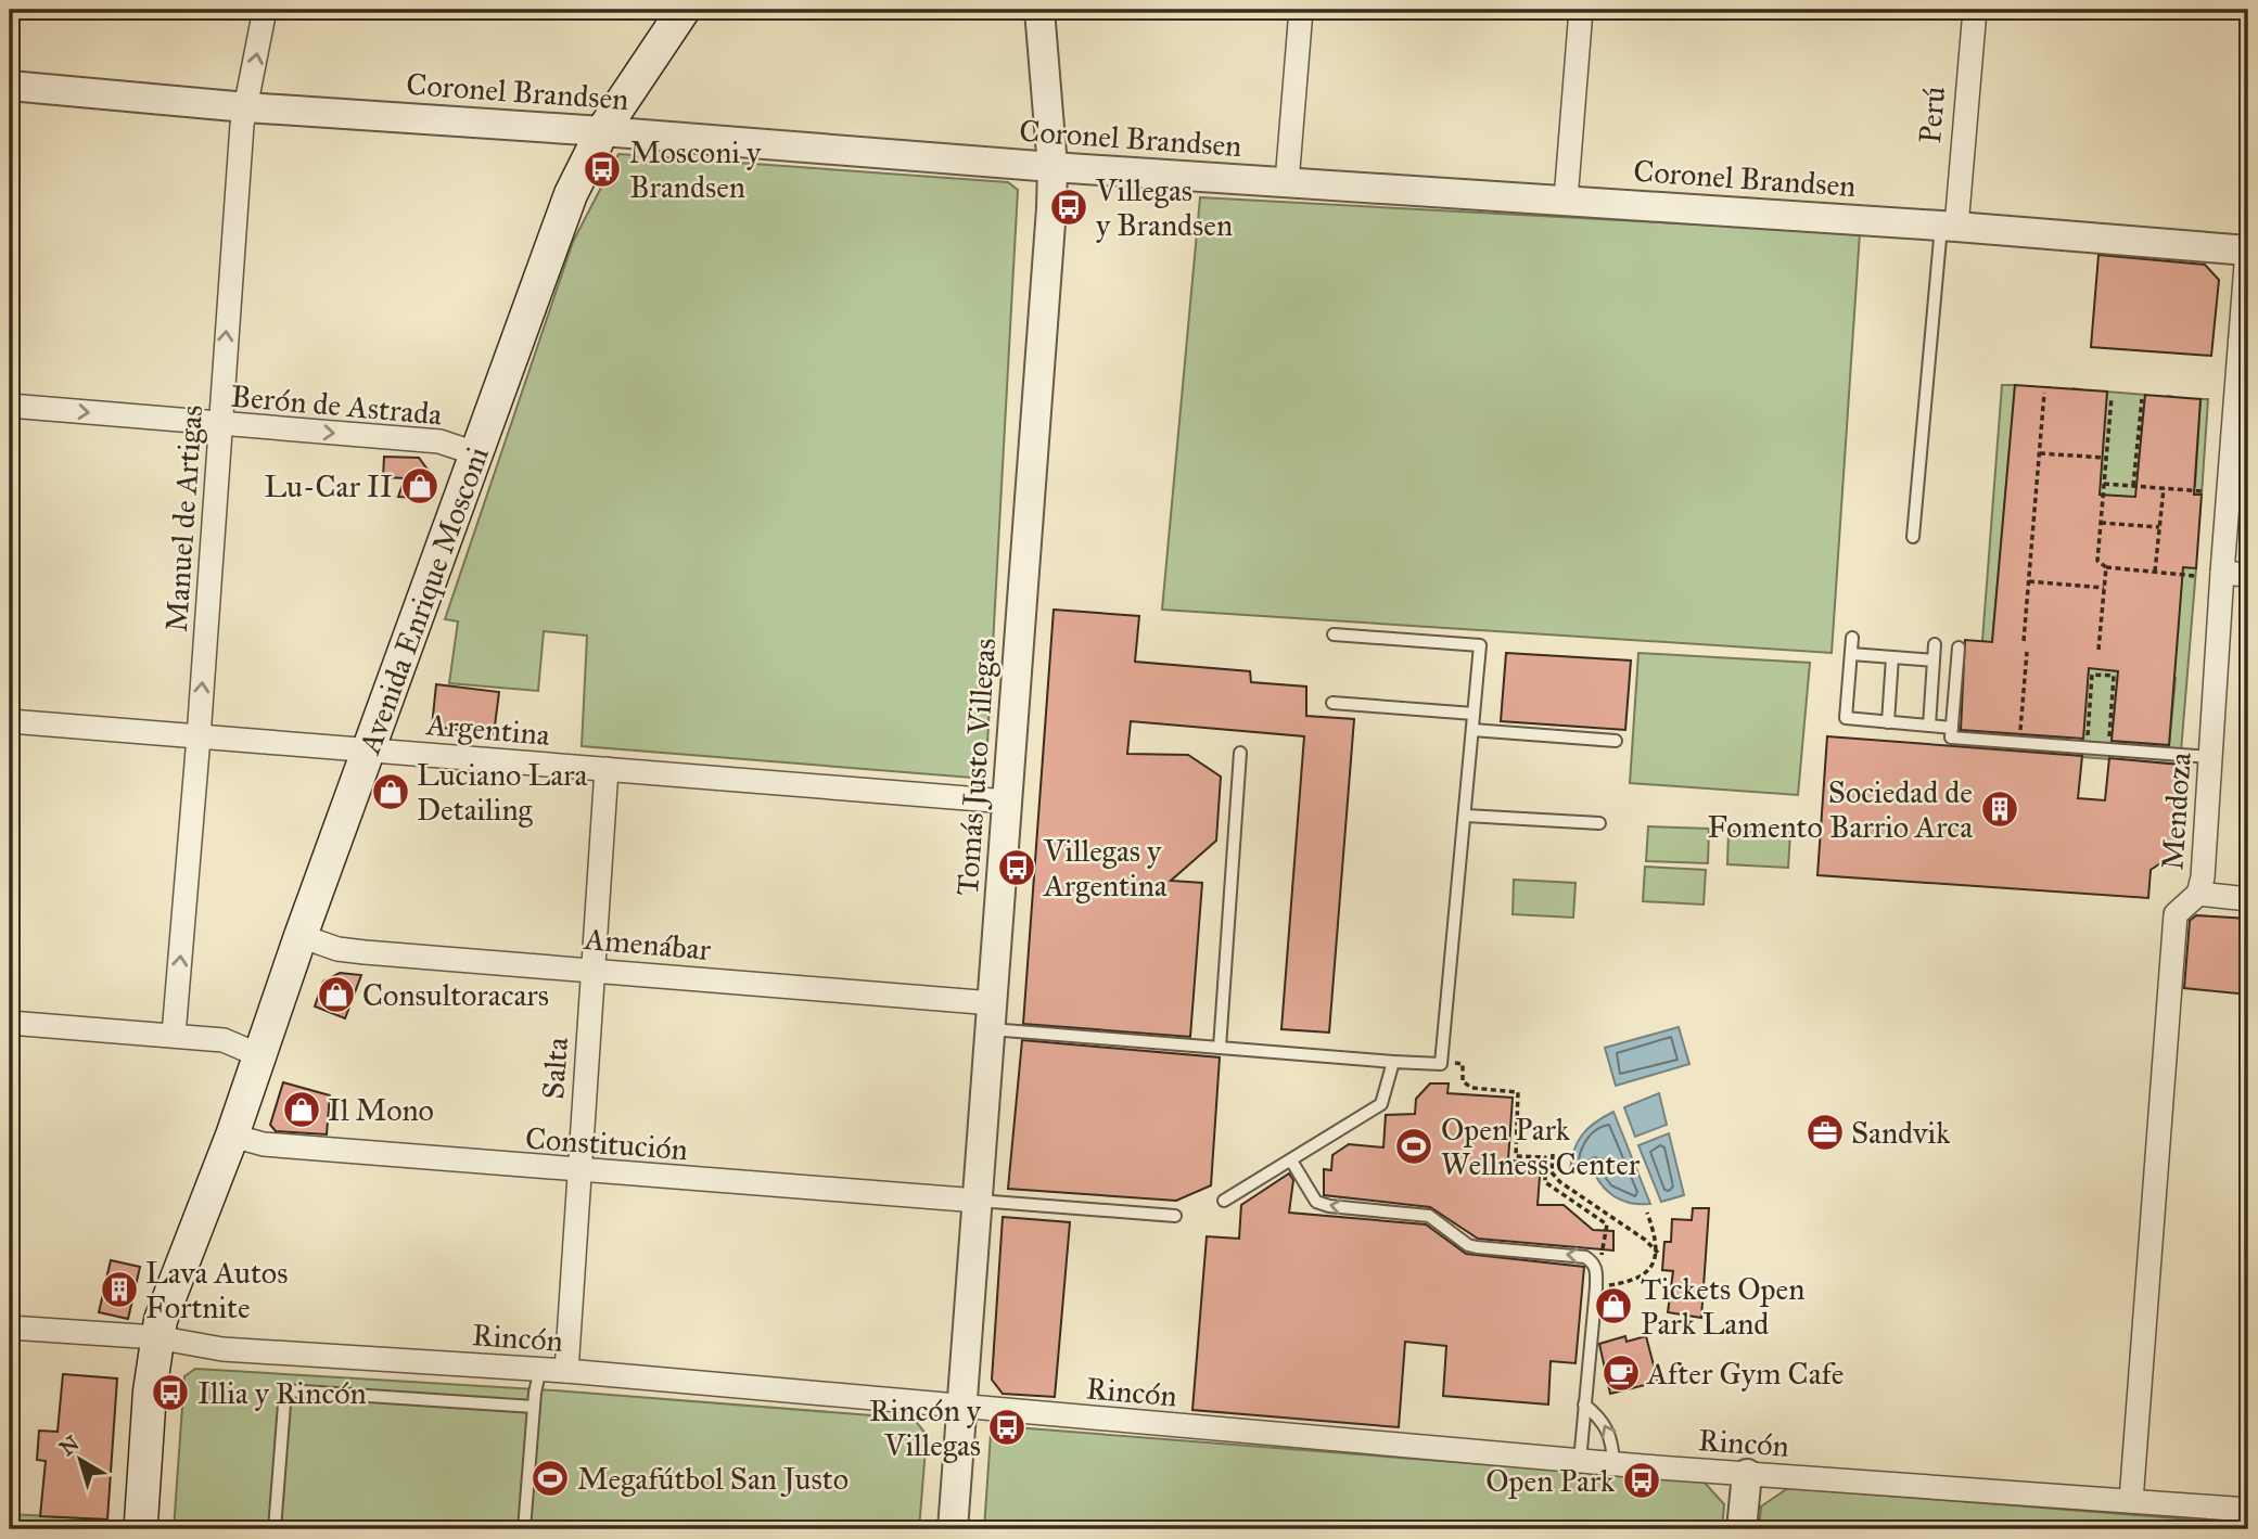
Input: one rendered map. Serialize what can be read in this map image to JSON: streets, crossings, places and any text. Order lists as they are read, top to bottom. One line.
{"streets":{"main road":["Avenida Enrique Mosconi"],"street":["Coronel Brandsen","Perú","Berón de Astrada","Manuel de Artigas","Argentina","Tomás Justo Villegas","Mendoza","Amenábar","Salta","Constitución","Rincón"]},"crossings":[["Coronel Brandsen","Perú"],["Coronel Brandsen","Manuel de Artigas"],["Coronel Brandsen","Avenida Enrique Mosconi"],["Coronel Brandsen","Tomás Justo Villegas"],["Coronel Brandsen","Mendoza"],["Berón de Astrada","Manuel de Artigas"],["Berón de Astrada","Avenida Enrique Mosconi"],["Manuel de Artigas","Argentina"],["Avenida Enrique Mosconi","Argentina"],["Avenida Enrique Mosconi","Amenábar"],["Avenida Enrique Mosconi","Constitución"],["Avenida Enrique Mosconi","Rincón"],["Argentina","Tomás Justo Villegas"],["Argentina","Salta"],["Tomás Justo Villegas","Amenábar"],["Tomás Justo Villegas","Constitución"],["Tomás Justo Villegas","Rincón"],["Mendoza","Rincón"],["Amenábar","Salta"],["Salta","Constitución"],["Salta","Rincón"]],"one_way":["Berón de Astrada","Manuel de Artigas"],"places":{"bus stop":["Mosconi y Brandsen","Villegas y Brandsen","Villegas y Argentina","Illia y Rincón","Rincón y Villegas","Open Park"],"shop":["Lu-Car II","Luciano Lara Detailing","Consultoracars","Il Mono","Tickets Open Park Land"],"building":["Sociedad de Fomento Barrio Arca","Lava Autos Fortnite"],"office":["Sandvik"],"sports":["Open Park Wellness Center","Megafútbol San Justo"],"cafe":["After Gym Cafe"]},"north":"top left"}
